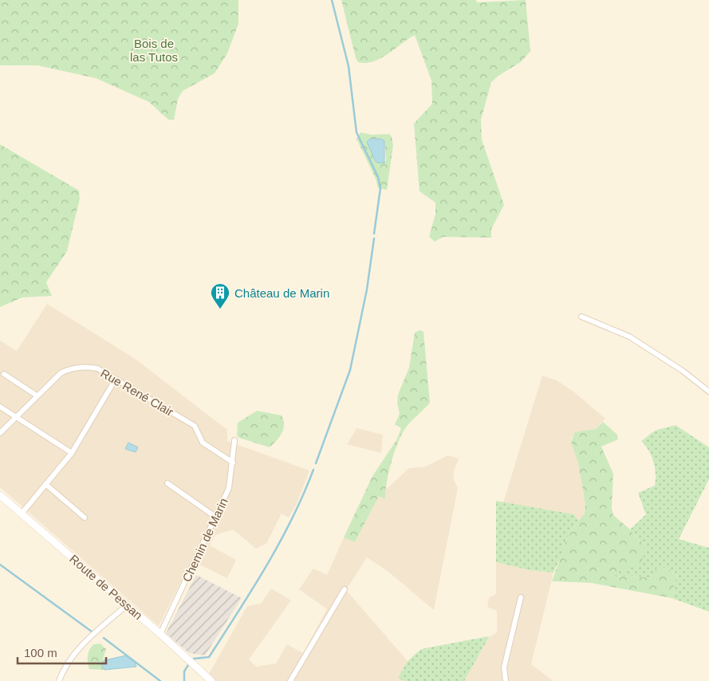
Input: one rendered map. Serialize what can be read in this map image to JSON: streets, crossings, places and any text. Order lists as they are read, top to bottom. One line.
{"streets":{"main road":["Route de Pessan"],"street":["Rue René Clair","Chemin de Marin"]},"crossings":[["Rue René Clair","Chemin de Marin"],["Chemin de Marin","Route de Pessan"]],"parks":["Bois de las Tutos"],"places":{"building":["Château de Marin"]},"scale_bar":"100 m"}
